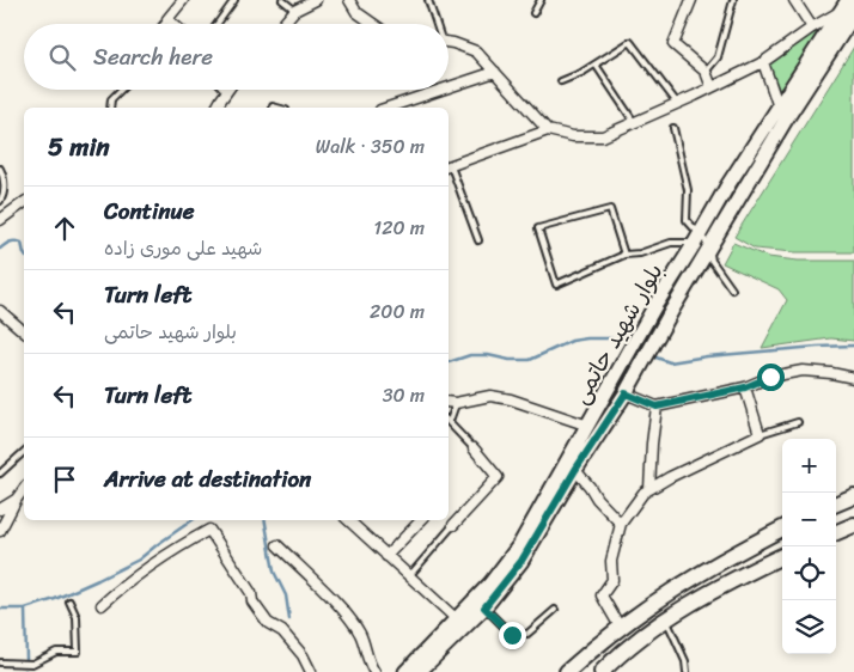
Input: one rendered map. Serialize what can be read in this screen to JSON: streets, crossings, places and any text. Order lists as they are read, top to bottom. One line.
{"streets":{"main road":["بلوار شهید حاتمی"]},"page":{"search":"Search here","heading":["5 min","Walk · 350 m"],"list":[["Continue","شهید علی موری زاده","120 m"],["Turn left","بلوار شهید حاتمی","200 m"],["Turn left","30 m"],"Arrive at destination"],"map_buttons":["+","−"]}}
